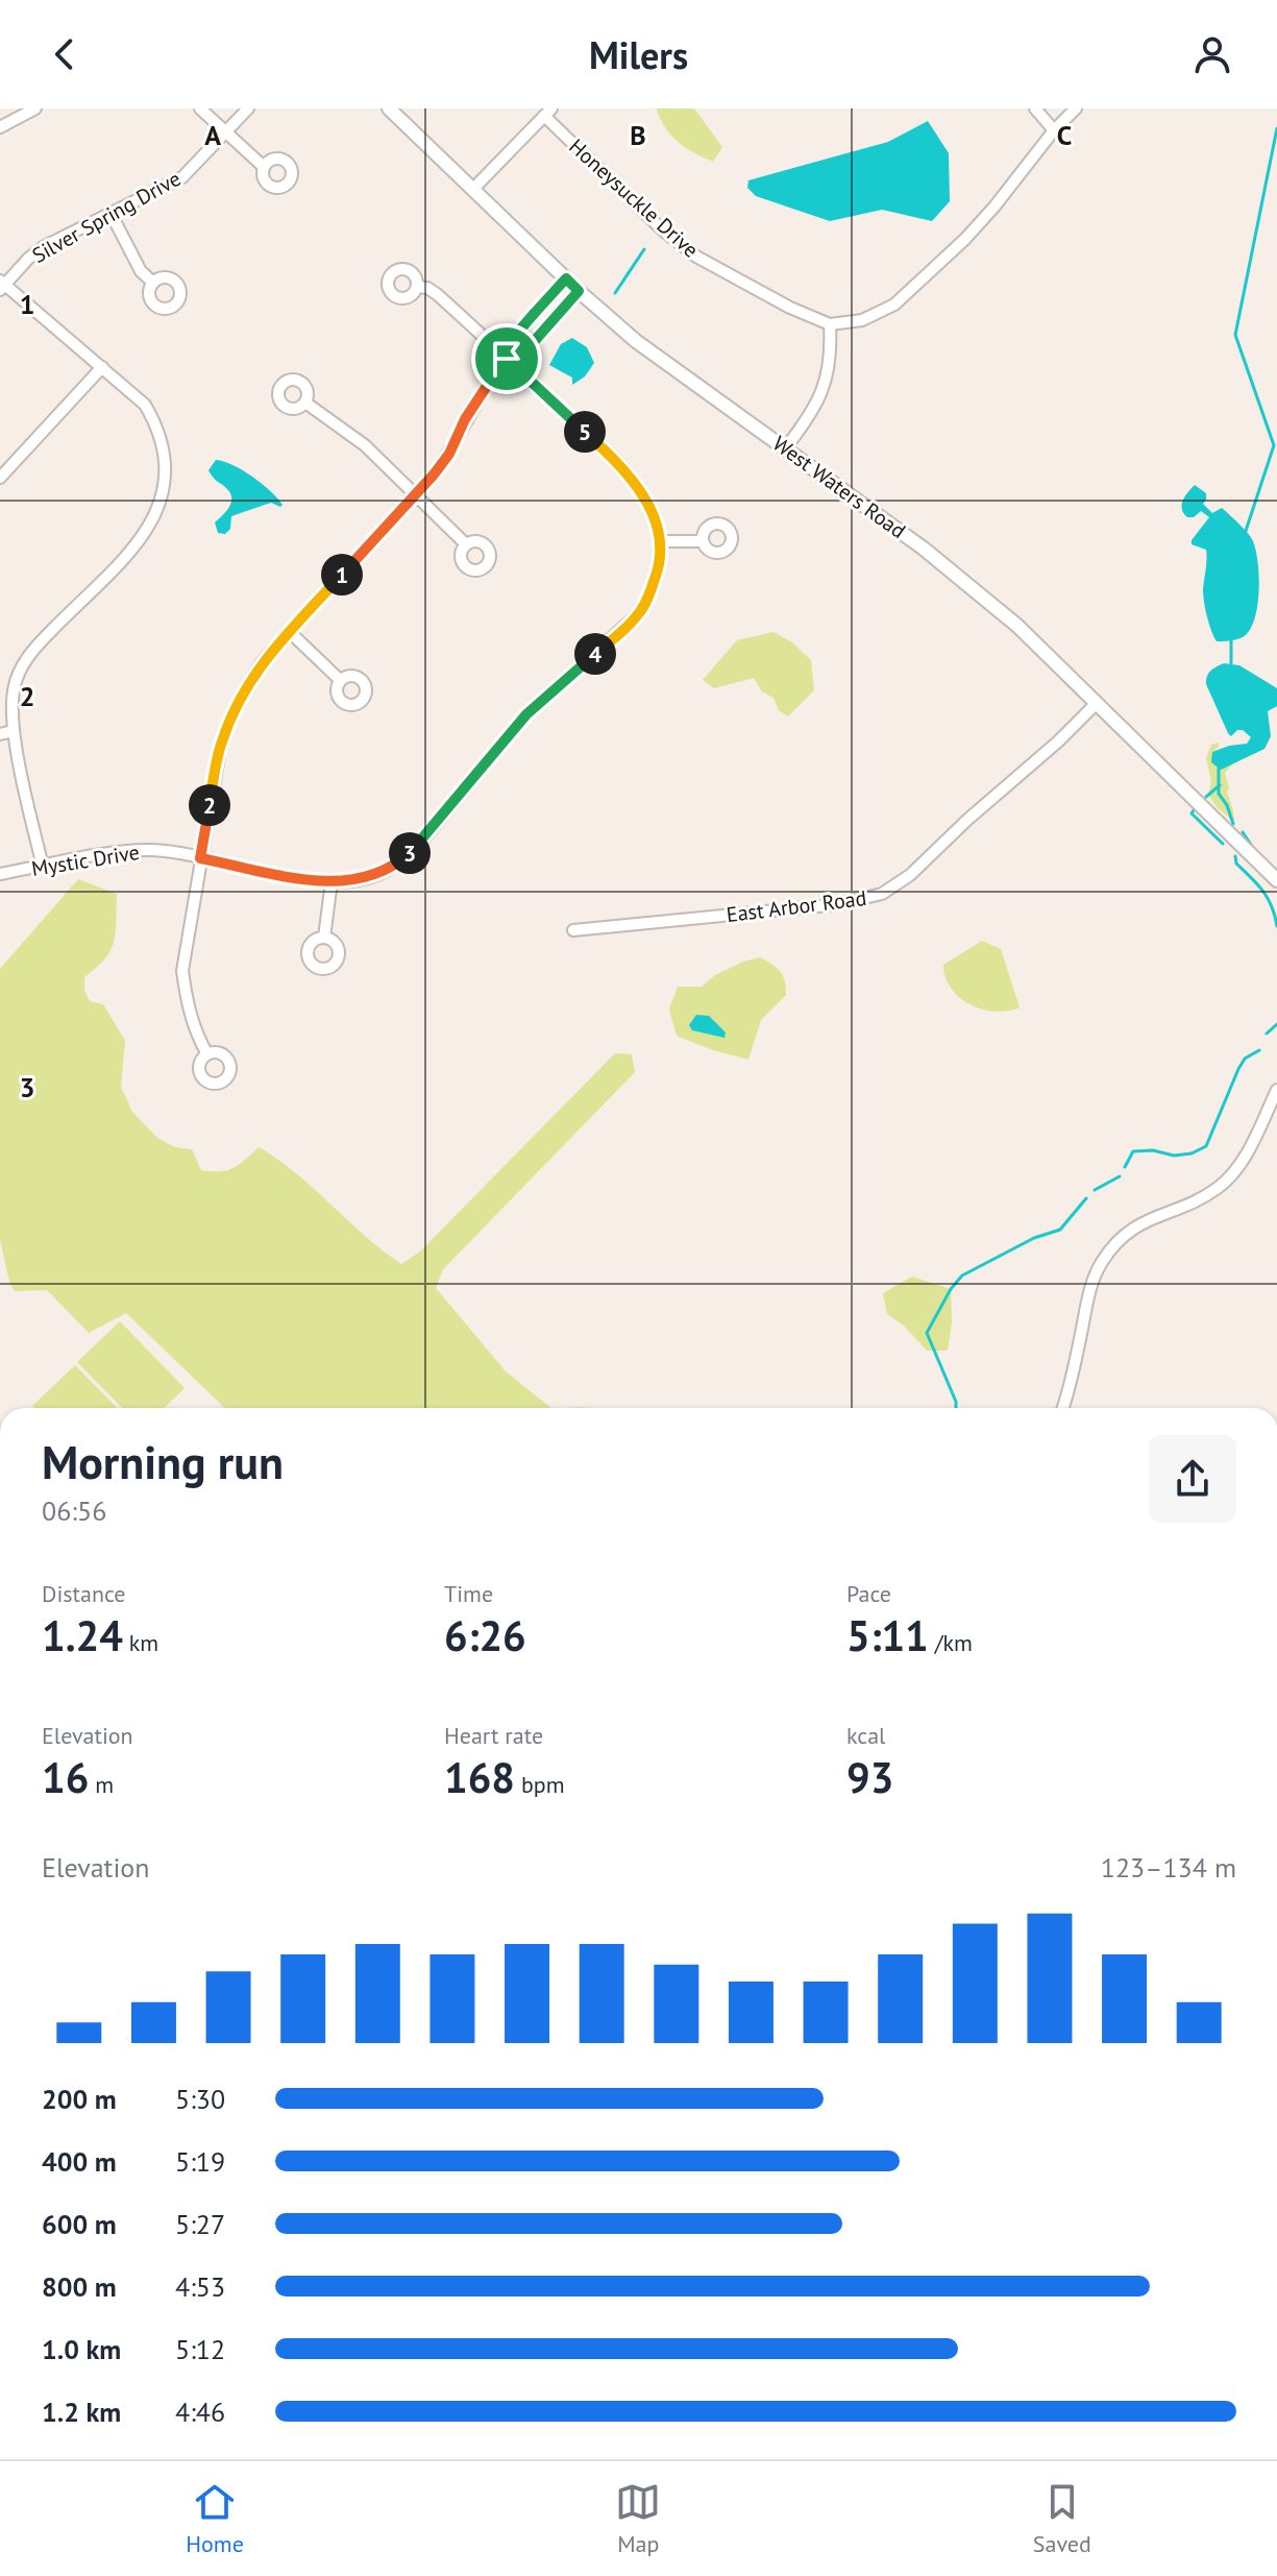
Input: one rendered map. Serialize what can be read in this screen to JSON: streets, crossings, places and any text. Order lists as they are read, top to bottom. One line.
{"streets":{"street":["Honeysuckle Drive","Silver Spring Drive","West Waters Road","Mystic Drive","East Arbor Road"]},"crossings":[["West Waters Road","East Arbor Road"]],"page":{"header":"Milers","pins":["5","1","4","2","3"],"heading":["Morning run","06:56"],"stats":[["Distance","1.24 km"],["Time","6:26"],["Pace","5:11 /km"],["Elevation","16 m"],["Heart rate","168 bpm"],["kcal","93"]],"chart":["Elevation","123–134 m"],"list":[{"name":"200 m","note":"5:30"},{"name":"400 m","note":"5:19"},{"name":"600 m","note":"5:27"},{"name":"800 m","note":"4:53"},{"name":"1.0 km","note":"5:12"},{"name":"1.2 km","note":"4:46"}],"tabs":["Home","Map","Saved"]},"grid":{"columns":["A","B","C"],"rows":["1","2","3"]}}
